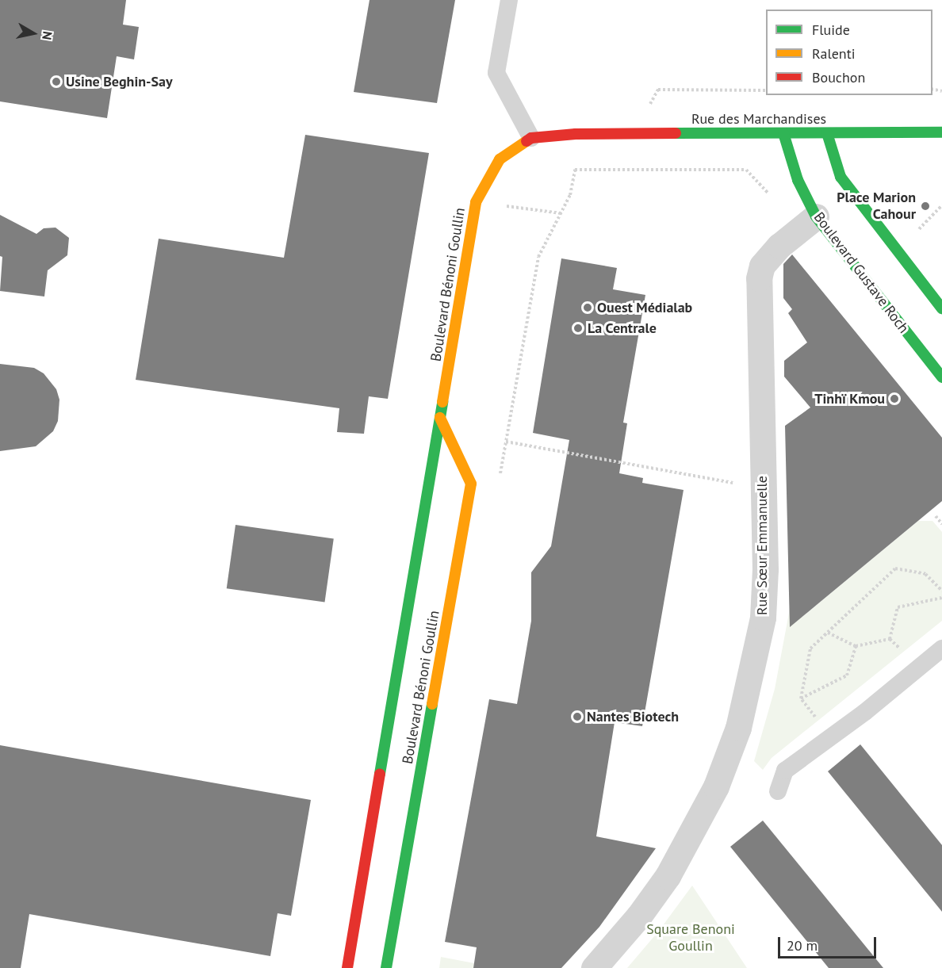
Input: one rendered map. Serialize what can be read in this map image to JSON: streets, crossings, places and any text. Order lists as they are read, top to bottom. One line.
{"streets":{"street":["Rue des Marchandises","Boulevard Gustave Roch","Boulevard Bénoni Goullin","Rue Sœur Emmanuelle"]},"crossings":[["Rue des Marchandises","Boulevard Gustave Roch"],["Rue des Marchandises","Boulevard Bénoni Goullin"],["Boulevard Gustave Roch","Rue Sœur Emmanuelle"]],"parks":["Square Benoni Goullin"],"places":["Usine Beghin-Say","Place Marion Cahour","Ouest Médialab","La Centrale","Tinhï Kmou","Nantes Biotech"],"legend":["Fluide","Ralenti","Bouchon"],"scale_bar":"20 m","north":"right"}
